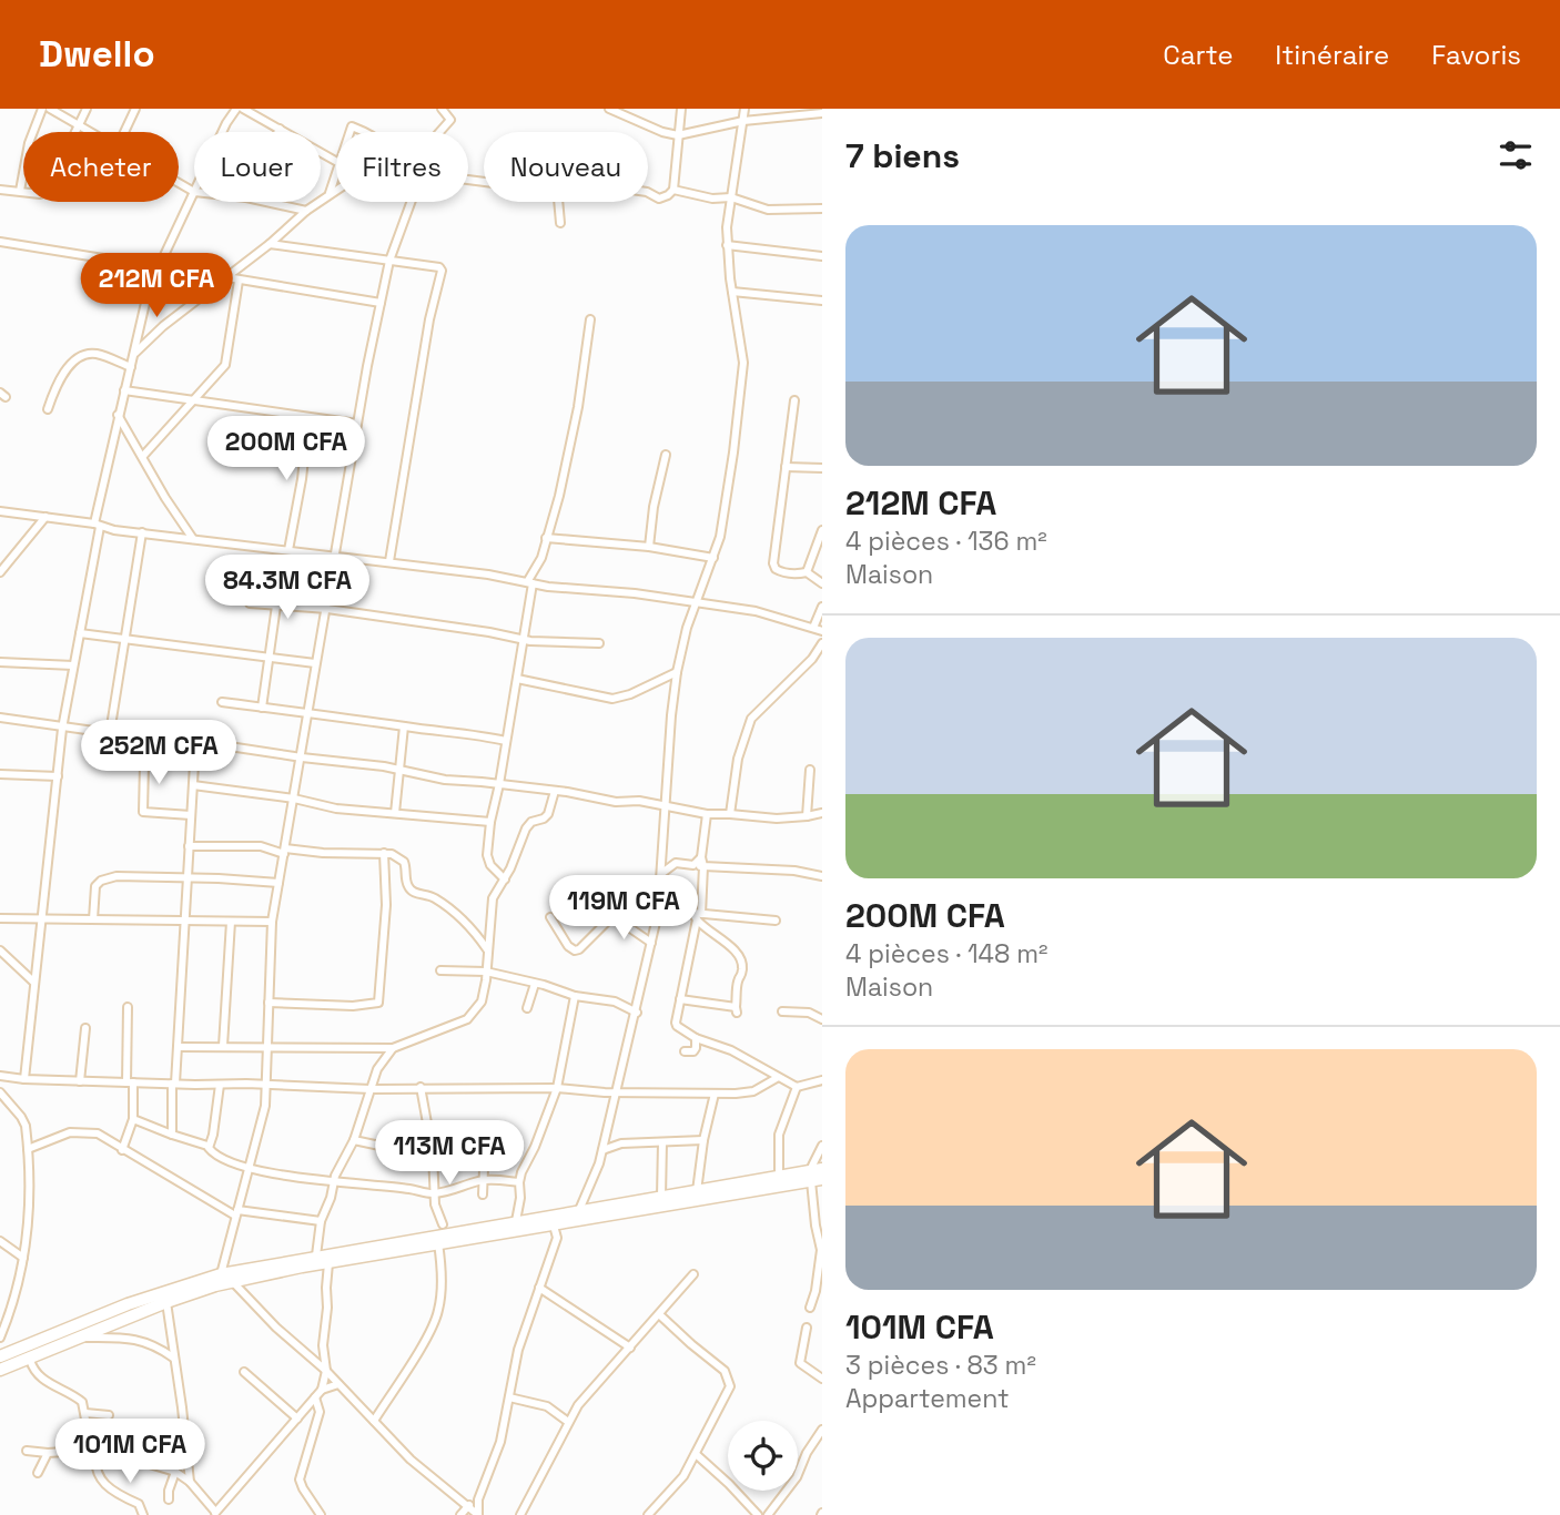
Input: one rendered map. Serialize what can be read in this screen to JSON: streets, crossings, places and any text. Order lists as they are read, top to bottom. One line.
{"page":{"header":"Dwello","nav":["Carte","Itinéraire","Favoris"],"heading":"7 biens","chip":["Acheter","Louer","Filtres","Nouveau"],"list":[{"name":"212M CFA","note":"4 pièces · 136 m² · Maison"},{"name":"200M CFA","note":"4 pièces · 148 m² · Maison"},{"name":"101M CFA","note":"3 pièces · 83 m² · Appartement"}],"price":["212M CFA","200M CFA","84.3M CFA","252M CFA","119M CFA","113M CFA","101M CFA"]}}
